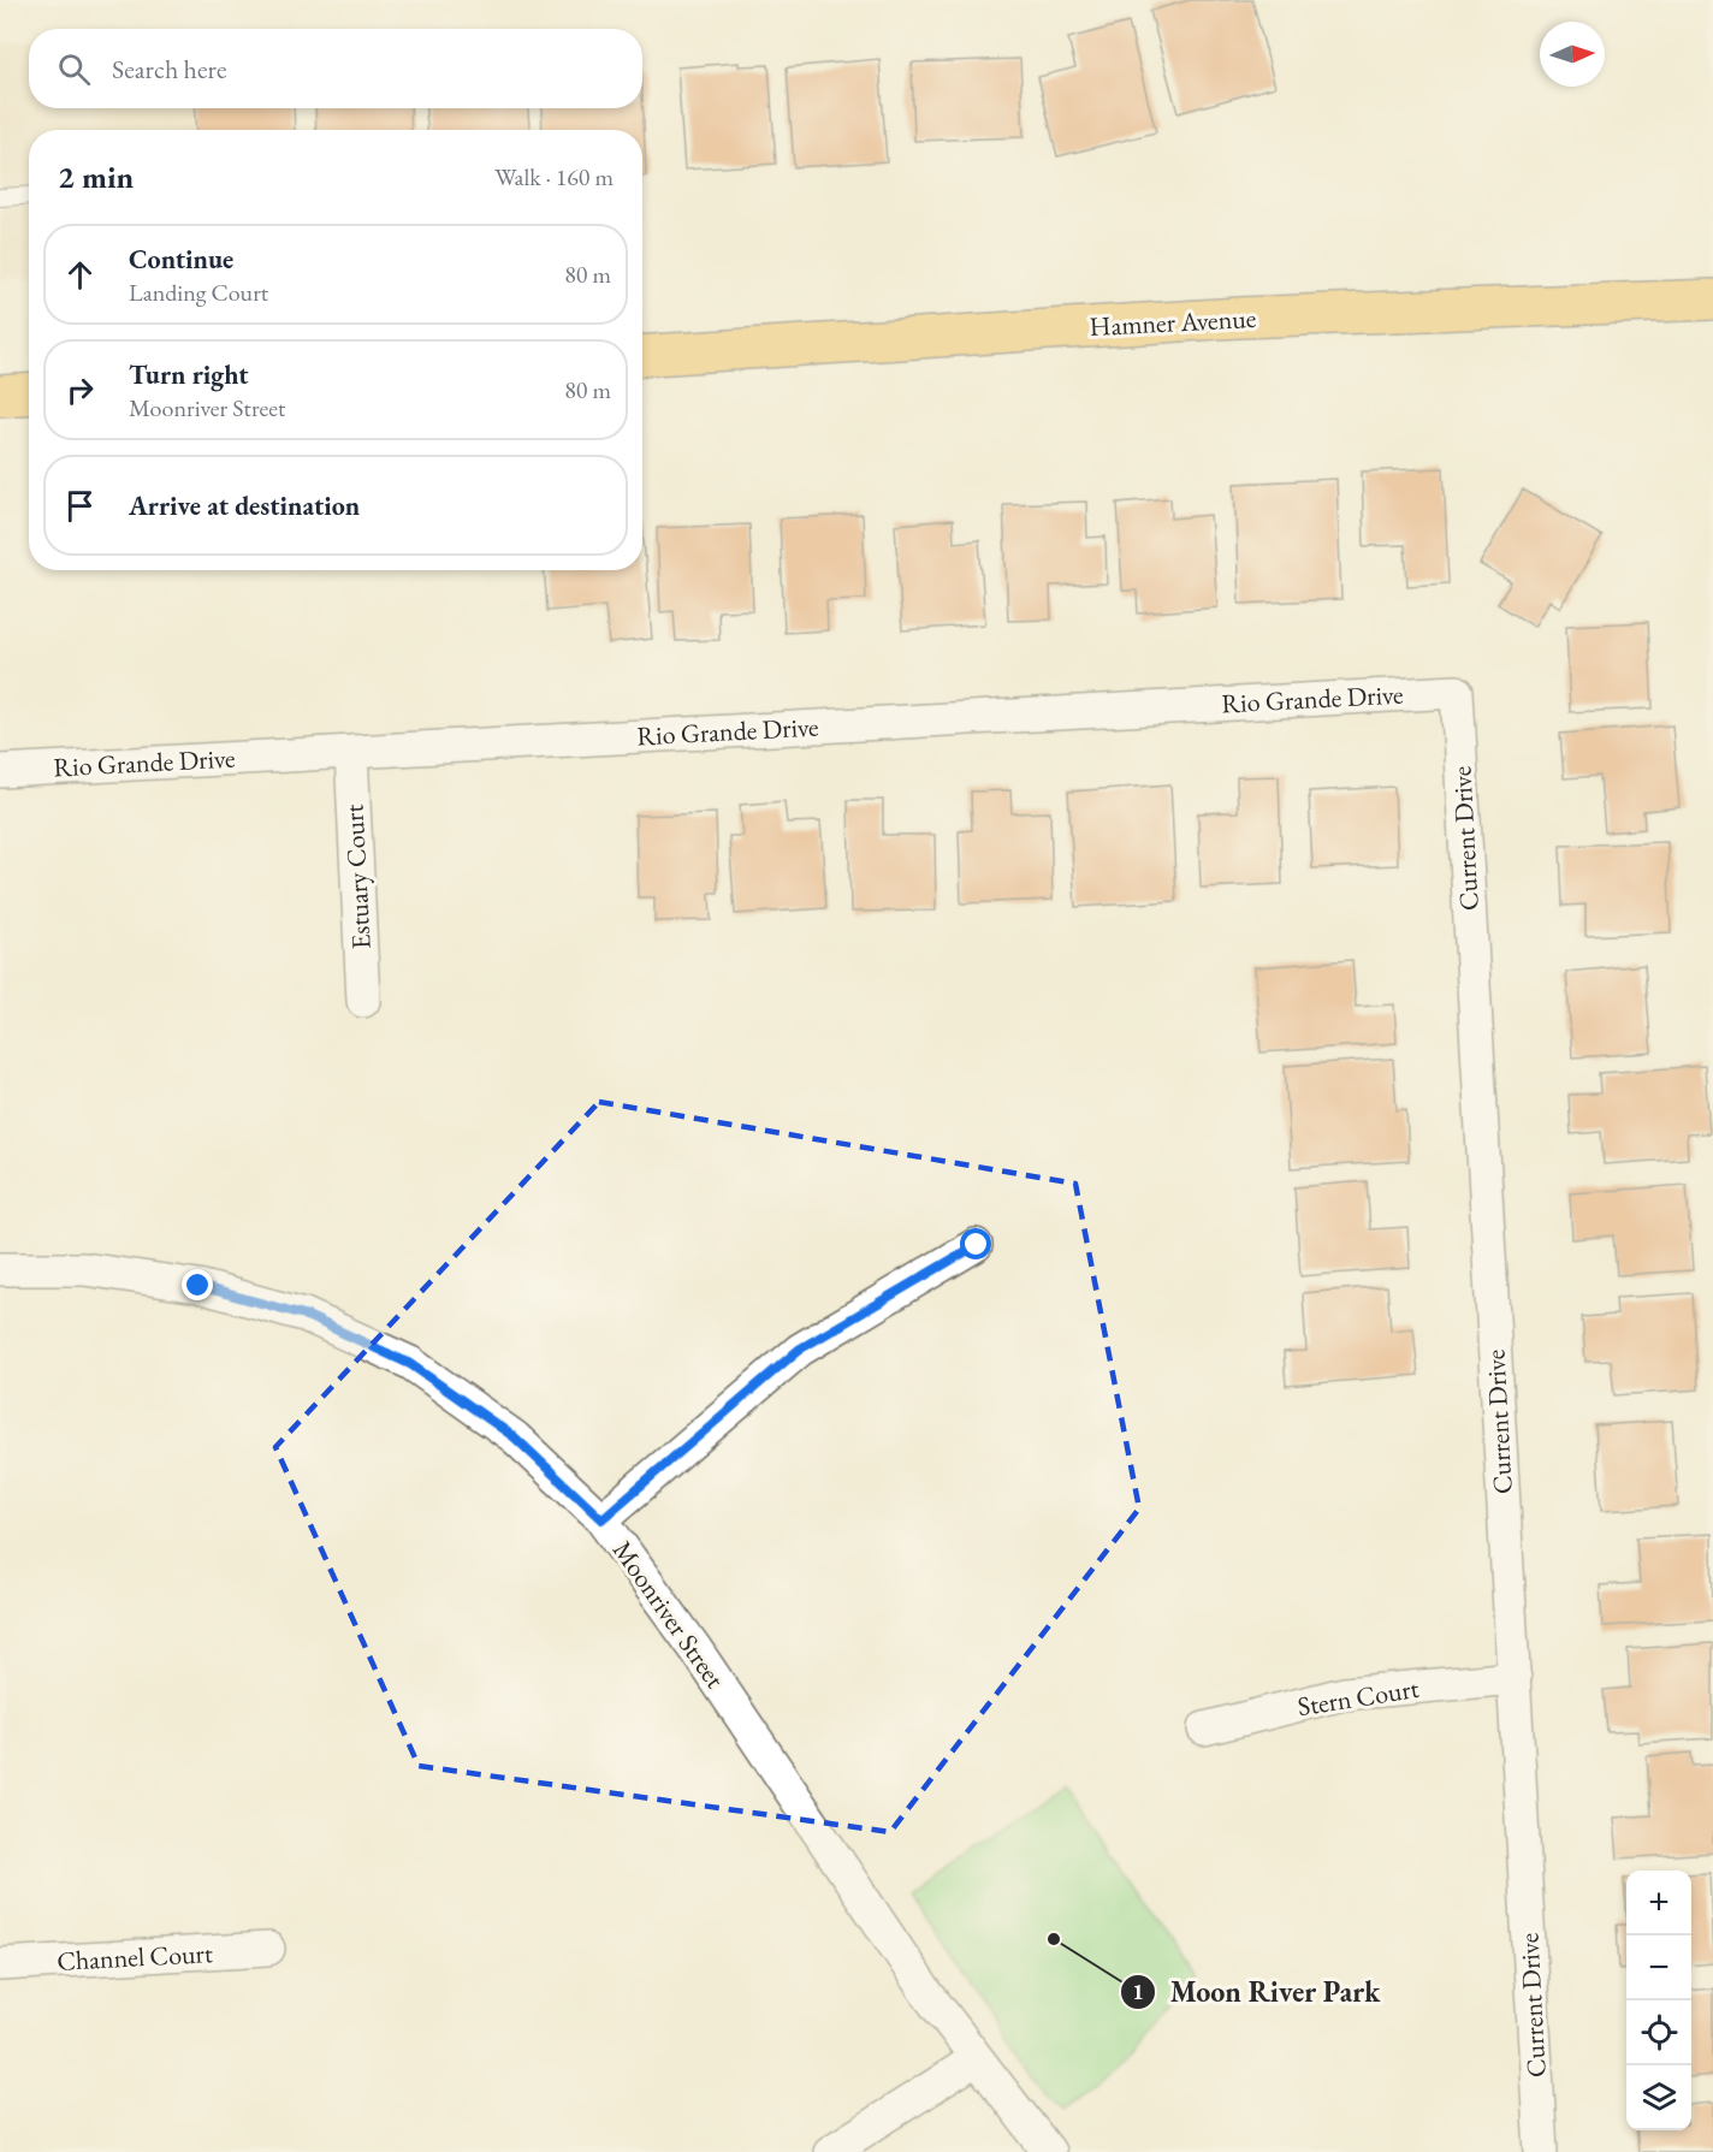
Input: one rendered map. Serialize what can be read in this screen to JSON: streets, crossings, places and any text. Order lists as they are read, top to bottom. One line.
{"streets":{"main road":["Hamner Avenue"],"street":["Rio Grande Drive","Current Drive","Estuary Court","Moonriver Street","Stern Court","Channel Court"]},"crossings":[["Rio Grande Drive","Current Drive"],["Rio Grande Drive","Estuary Court"],["Current Drive","Stern Court"]],"places":["Moon River Park"],"north":"right","page":{"search":"Search here","heading":["2 min","Walk · 160 m"],"list":[["Continue","Landing Court","80 m"],["Turn right","Moonriver Street","80 m"],"Arrive at destination"],"map_buttons":["+","−"]}}
